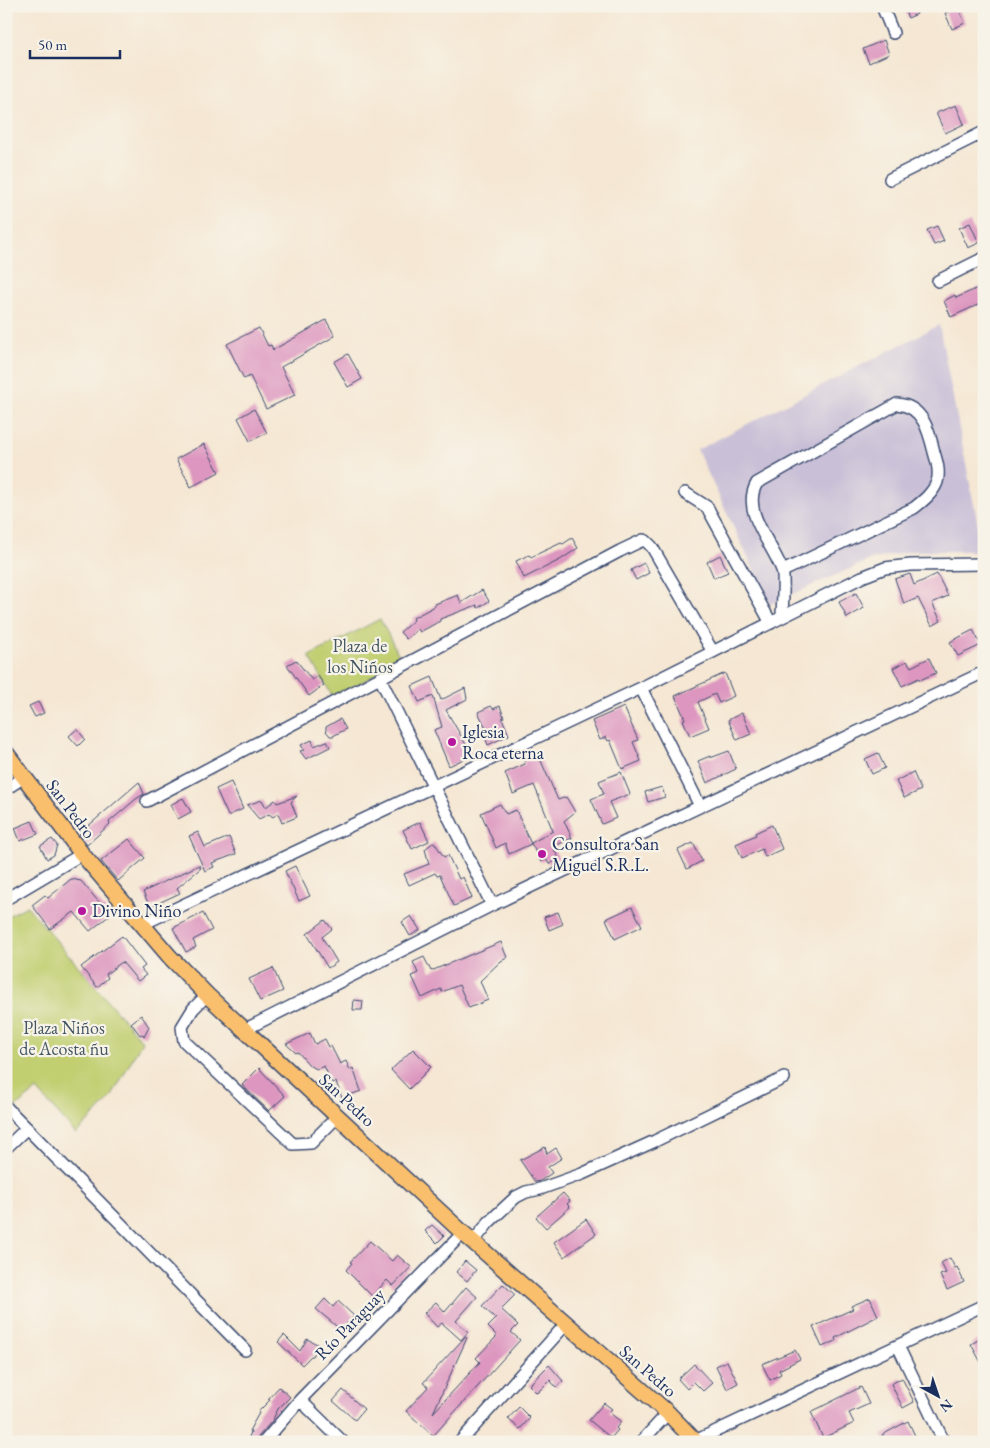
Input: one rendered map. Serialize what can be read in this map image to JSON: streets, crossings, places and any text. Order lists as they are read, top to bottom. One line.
{"streets":{"main road":["San Pedro"],"street":["Río Paraguay"]},"crossings":[["San Pedro","Río Paraguay"]],"parks":["Plaza de los Niños","Plaza Niños de Acosta ñu"],"places":["Iglesia Roca eterna","Consultora San Miguel S.R.L.","Divino Niño"],"scale_bar":"50 m","north":"bottom right"}
